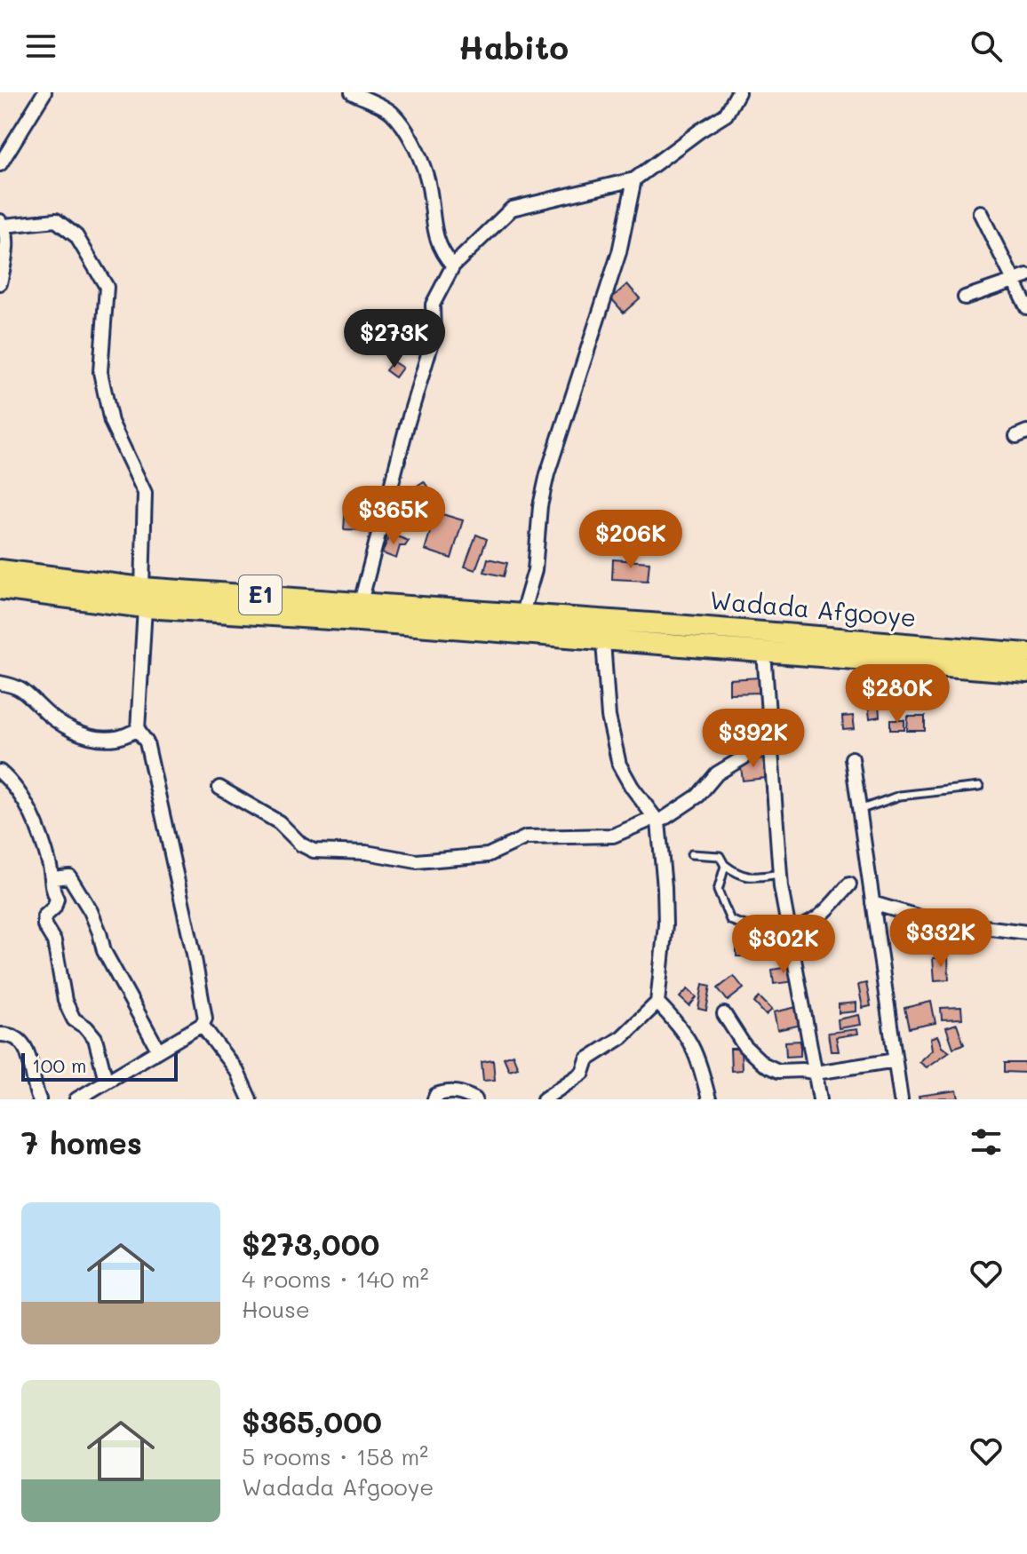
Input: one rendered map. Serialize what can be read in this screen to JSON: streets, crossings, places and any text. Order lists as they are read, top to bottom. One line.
{"streets":{"highway":["E1","Wadada Afgooye"]},"scale_bar":"100 m","page":{"header":"Habito","price":["$273K","$365K","$206K","$280K","$392K","$332K","$302K"],"scale":"100 m","heading":"7 homes","list":[{"name":"$273,000","note":"4 rooms · 140 m² · House"},{"name":"$365,000","note":"5 rooms · 158 m² · Wadada Afgooye"}]}}
